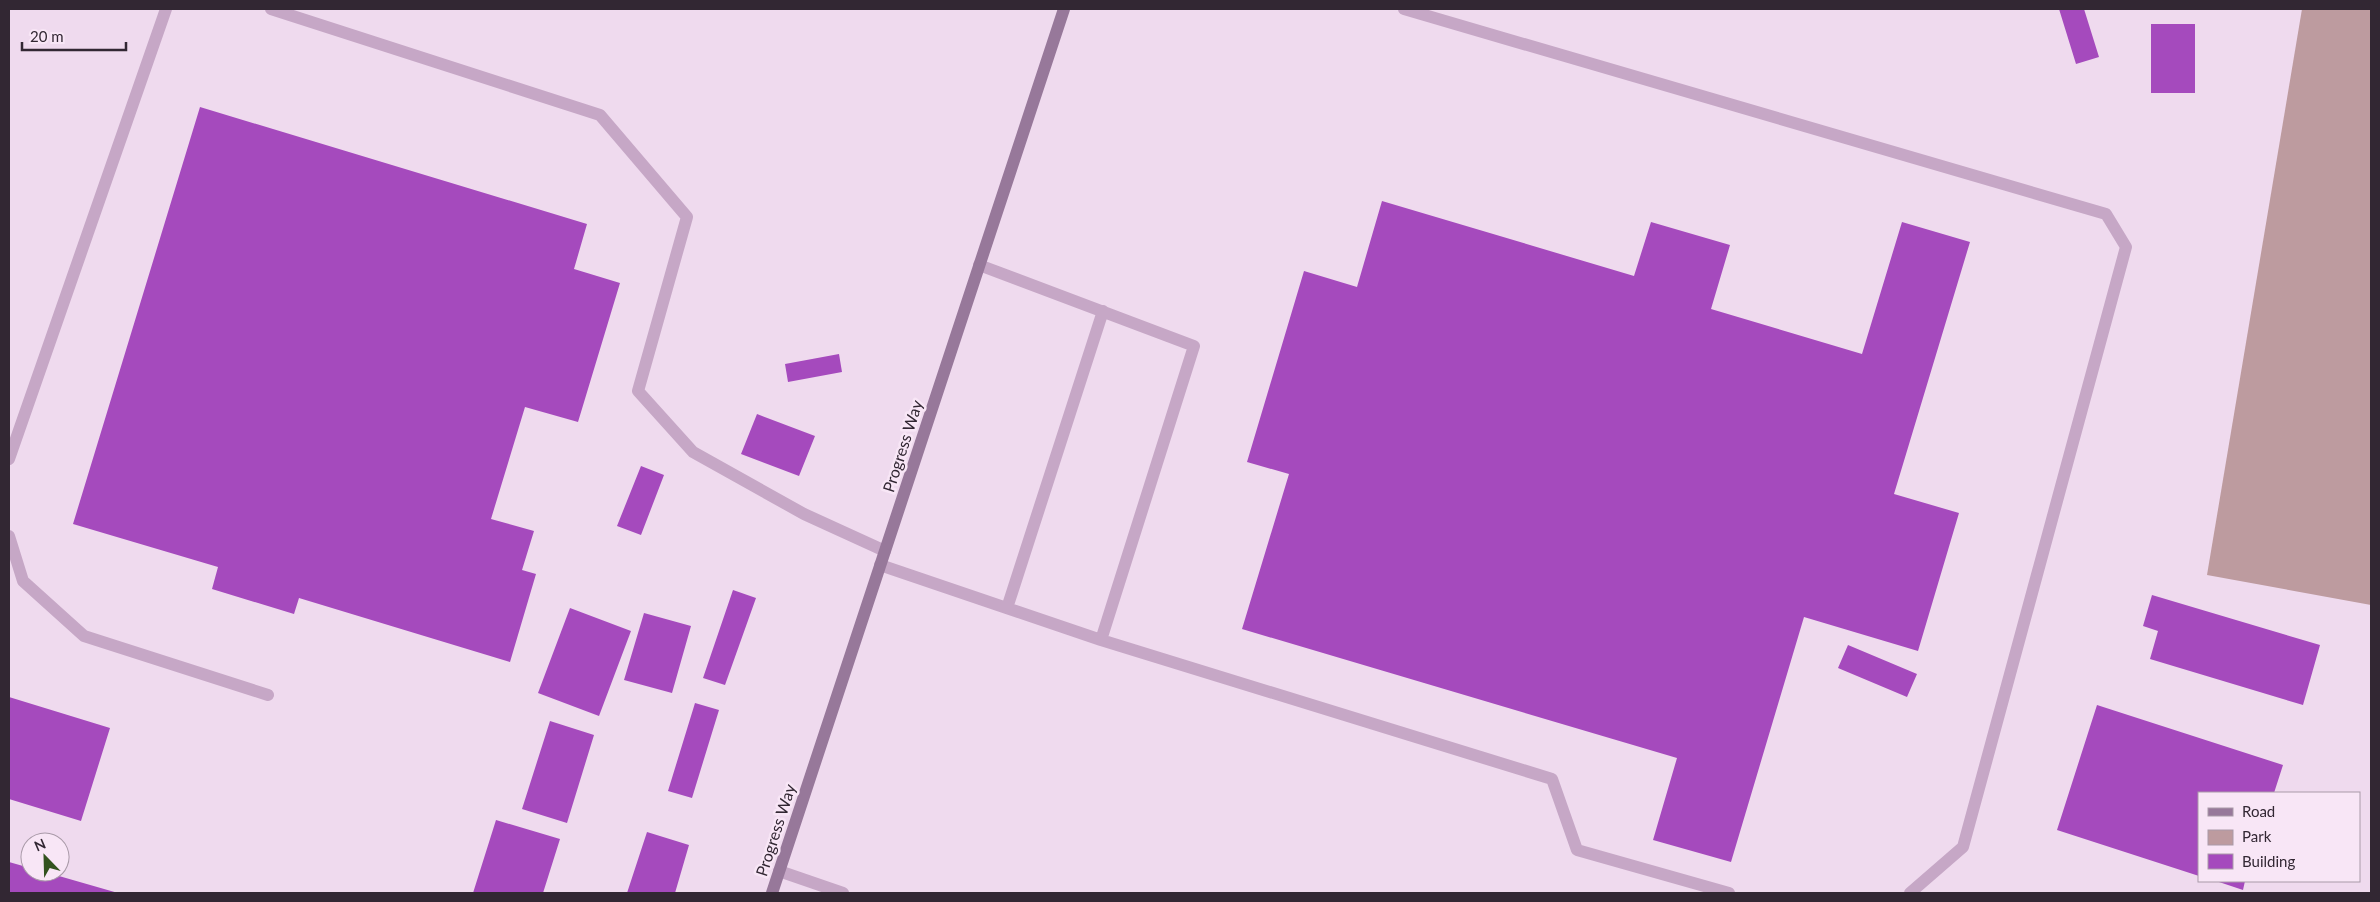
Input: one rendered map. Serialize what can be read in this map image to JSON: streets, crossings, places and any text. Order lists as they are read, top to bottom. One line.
{"streets":{"street":["Progress Way"]},"legend":["Road","Park","Building"],"scale_bar":"20 m","north":"top left"}
